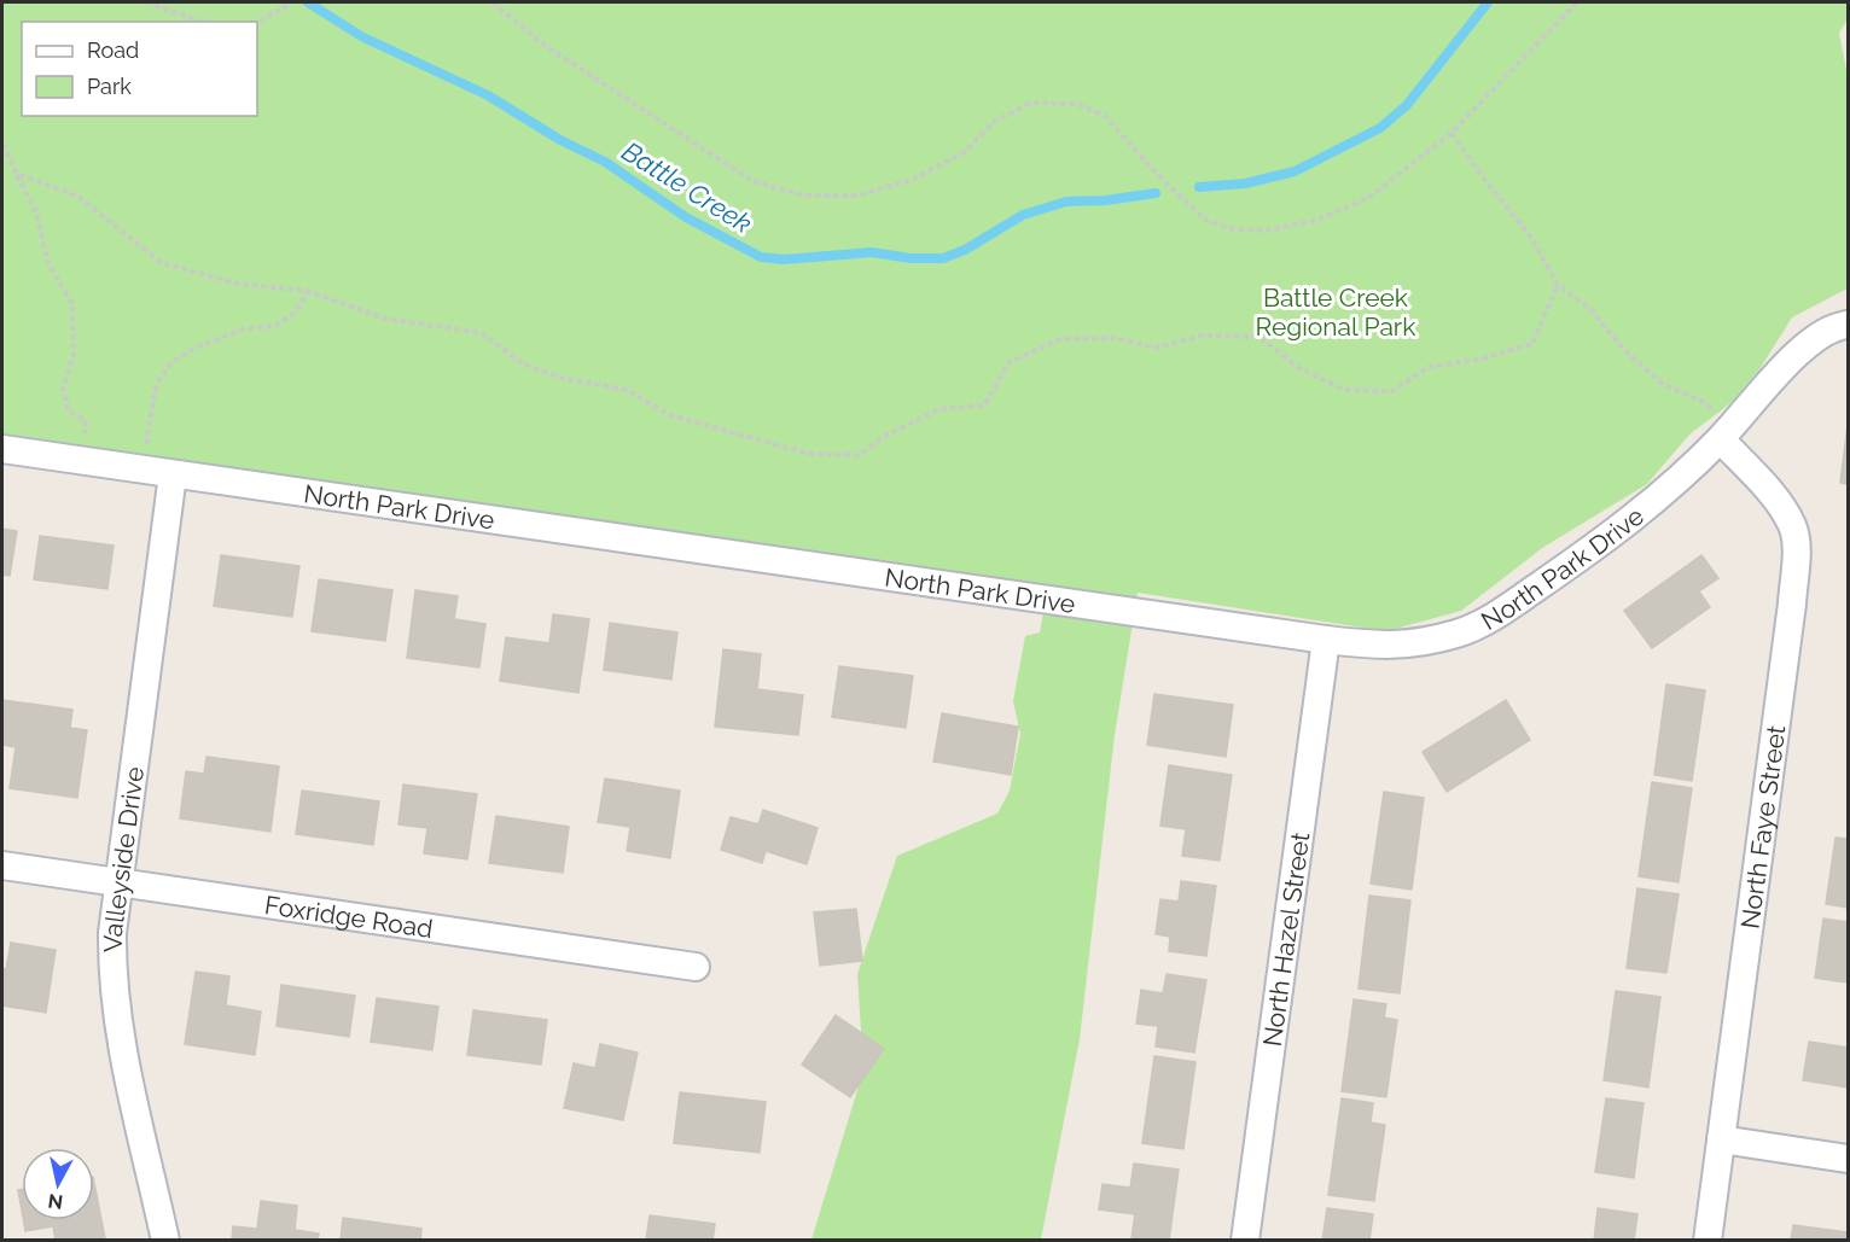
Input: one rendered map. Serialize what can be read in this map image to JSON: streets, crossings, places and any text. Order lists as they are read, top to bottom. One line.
{"streets":{"street":["North Park Drive","North Faye Street","Valleyside Drive","Foxridge Road","North Hazel Street"]},"crossings":[["North Park Drive","North Faye Street"],["North Park Drive","Valleyside Drive"],["North Park Drive","North Hazel Street"],["Valleyside Drive","Foxridge Road"]],"water":["Battle Creek"],"parks":["Battle Creek Regional Park"],"legend":["Road","Park"],"north":"bottom"}
